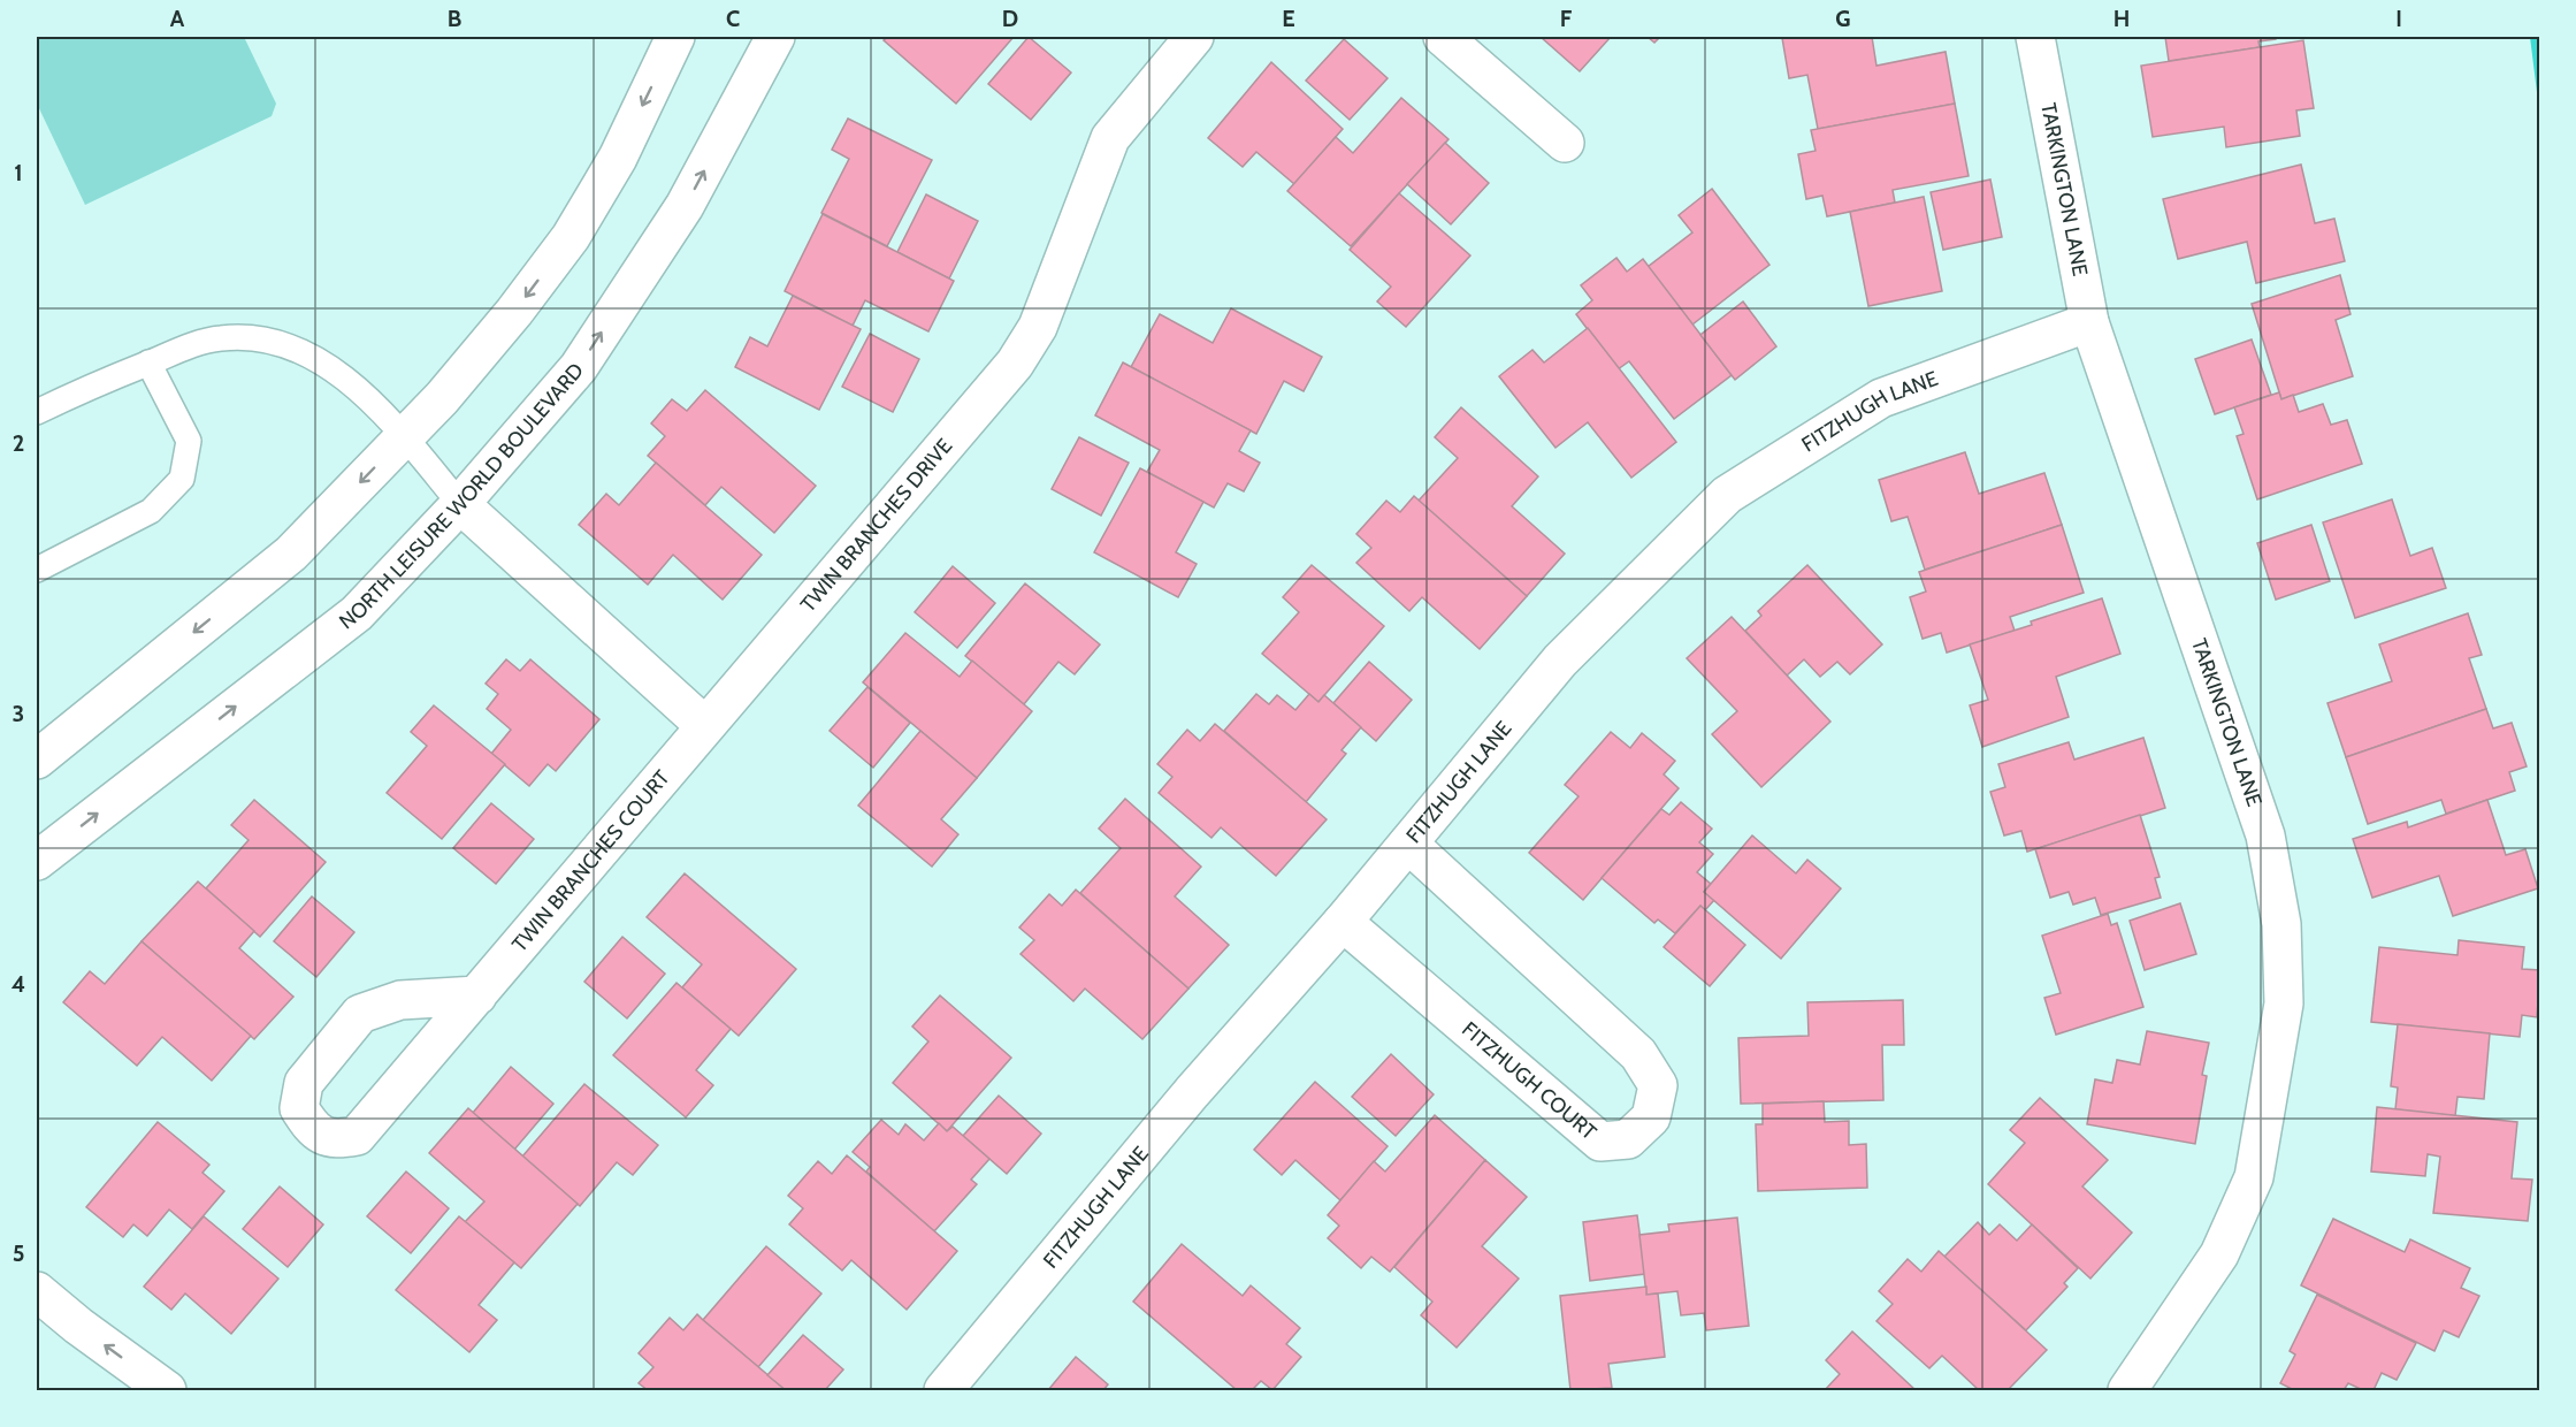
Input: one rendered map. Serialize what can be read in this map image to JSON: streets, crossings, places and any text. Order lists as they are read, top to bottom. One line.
{"streets":{"street":["TARKINGTON LANE","FITZHUGH LANE","NORTH LEISURE WORLD BOULEVARD","TWIN BRANCHES DRIVE","TWIN BRANCHES COURT","FITZHUGH COURT"]},"crossings":[["TARKINGTON LANE","FITZHUGH LANE"],["FITZHUGH LANE","FITZHUGH COURT"],["TWIN BRANCHES DRIVE","TWIN BRANCHES COURT"]],"grid":{"columns":["A","B","C","D","E","F","G","H","I"],"rows":["1","2","3","4","5"]}}
